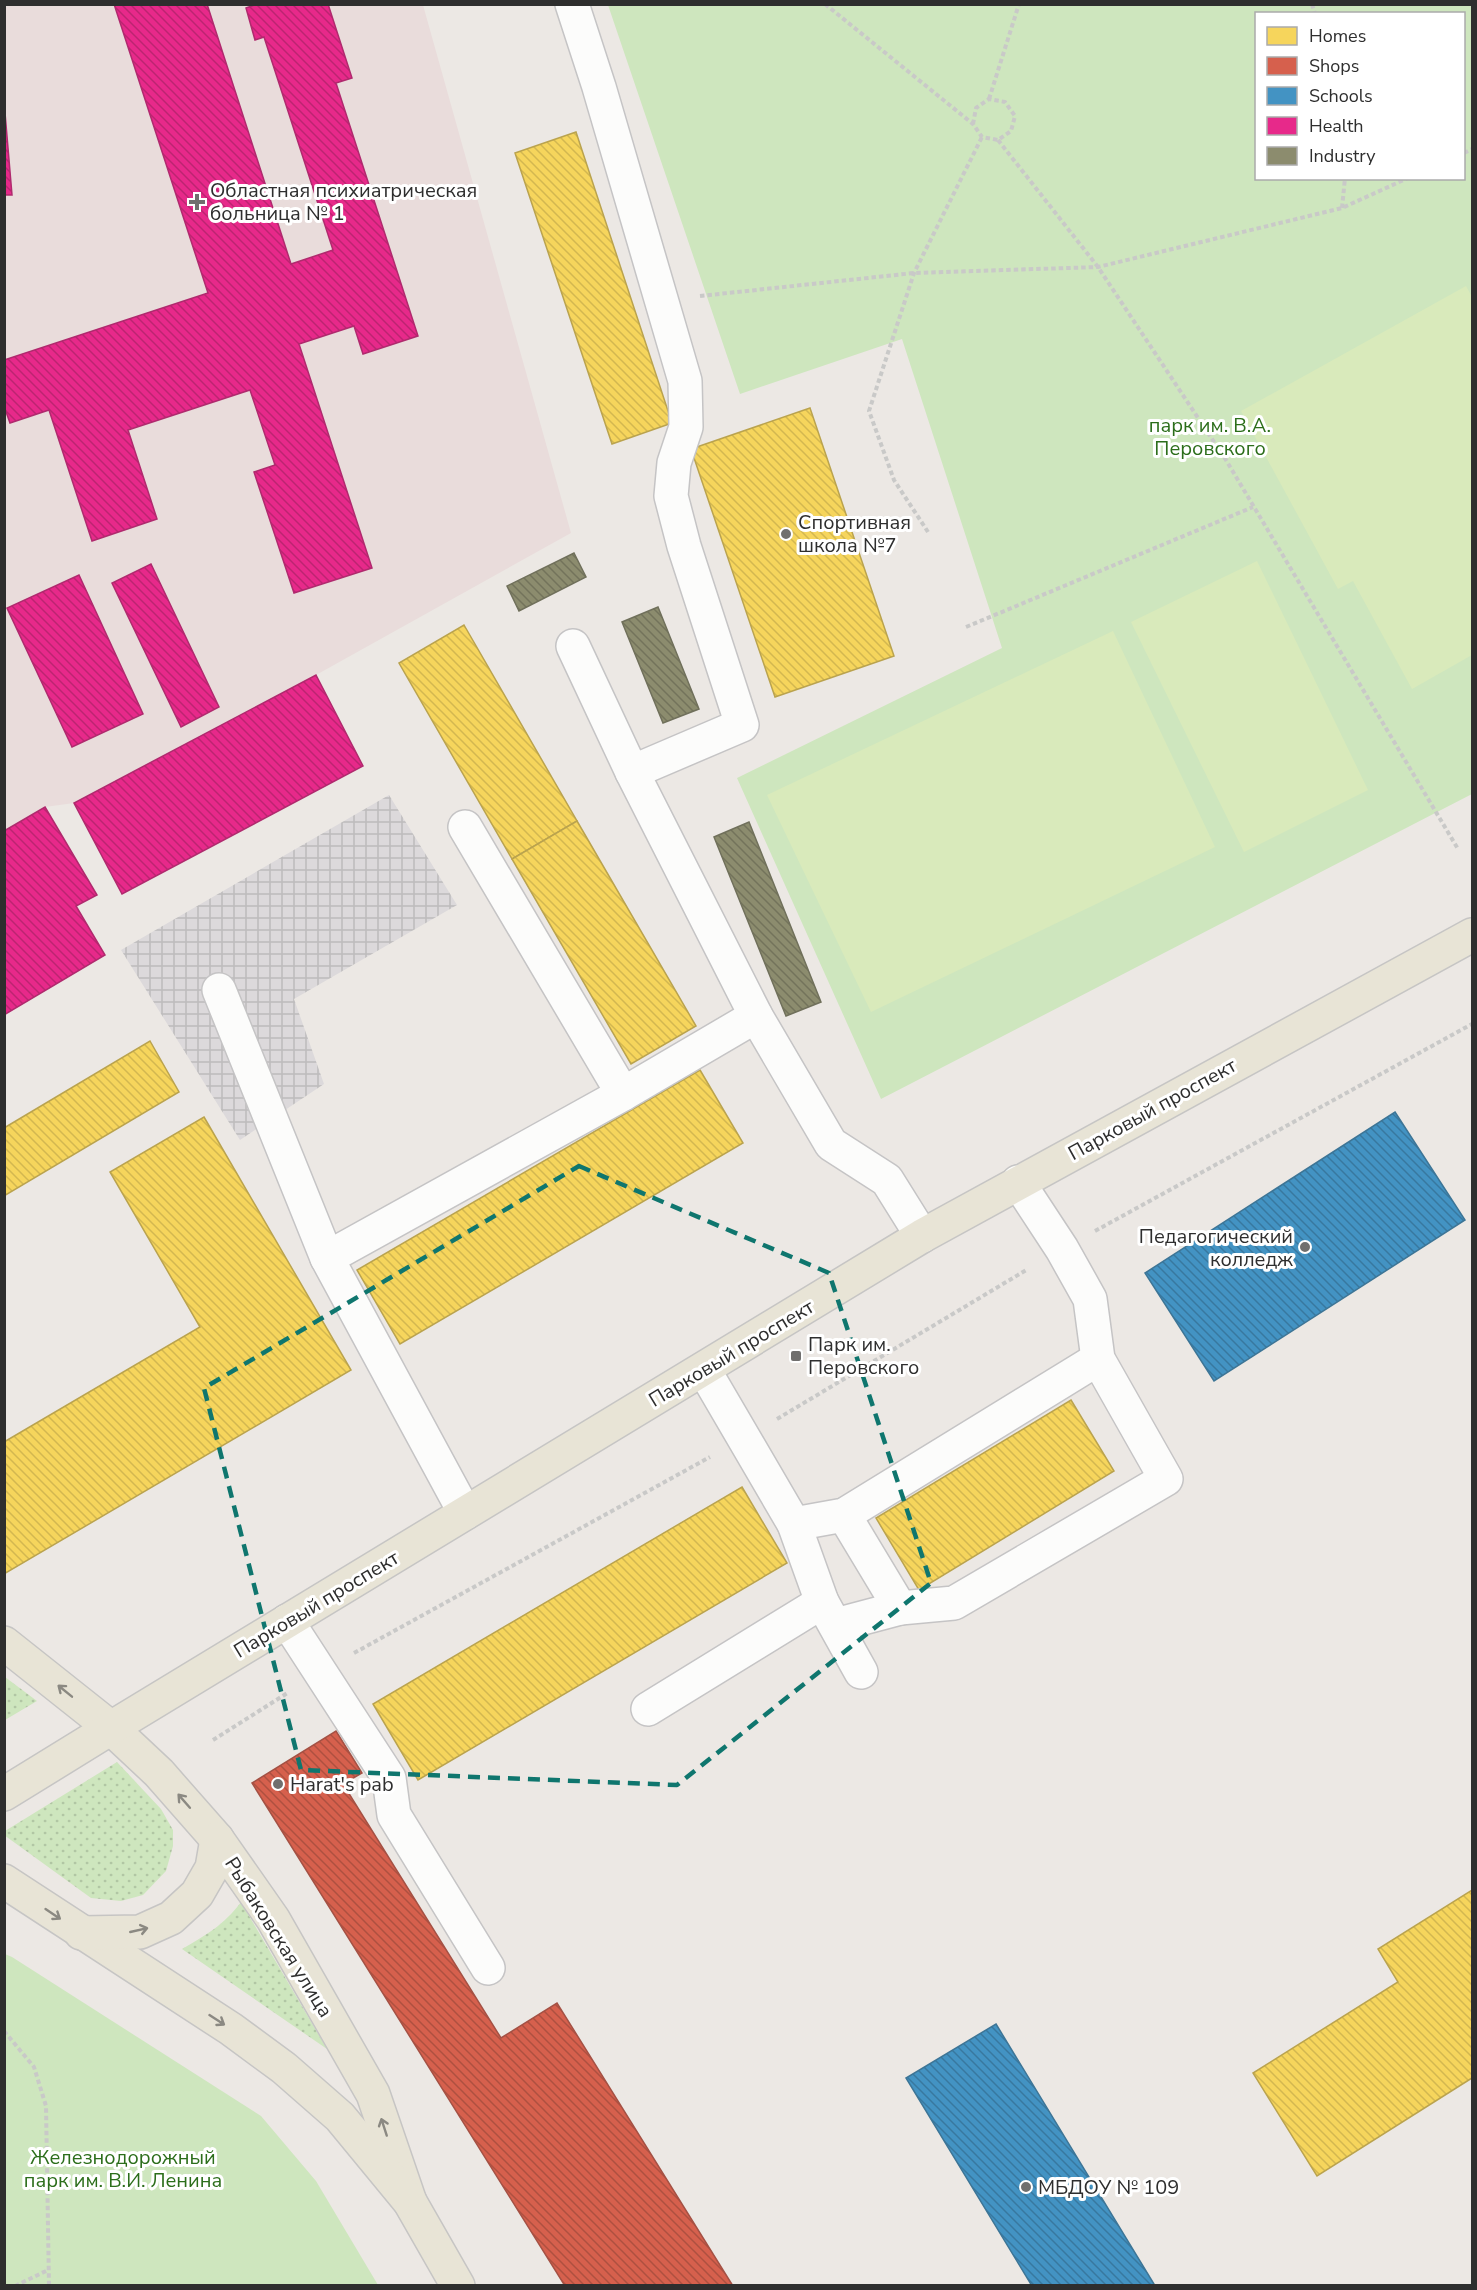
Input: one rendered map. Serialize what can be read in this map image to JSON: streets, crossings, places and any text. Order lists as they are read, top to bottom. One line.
{"streets":{"main road":["Парковый проспект","Рыбаковская улица"]},"crossings":[["Парковый проспект","Рыбаковская улица"]],"parks":["парк им. В.А. Перовского","Железнодорожный парк им. В.И. Ленина"],"places":{"health":["Областная психиатрическая больница № 1"],"other":["Спортивная школа №7","Педагогический колледж","Harat's pab","МБДОУ № 109"],"transit":["Парк им. Перовского"]},"legend":["Homes","Shops","Schools","Health","Industry"]}
